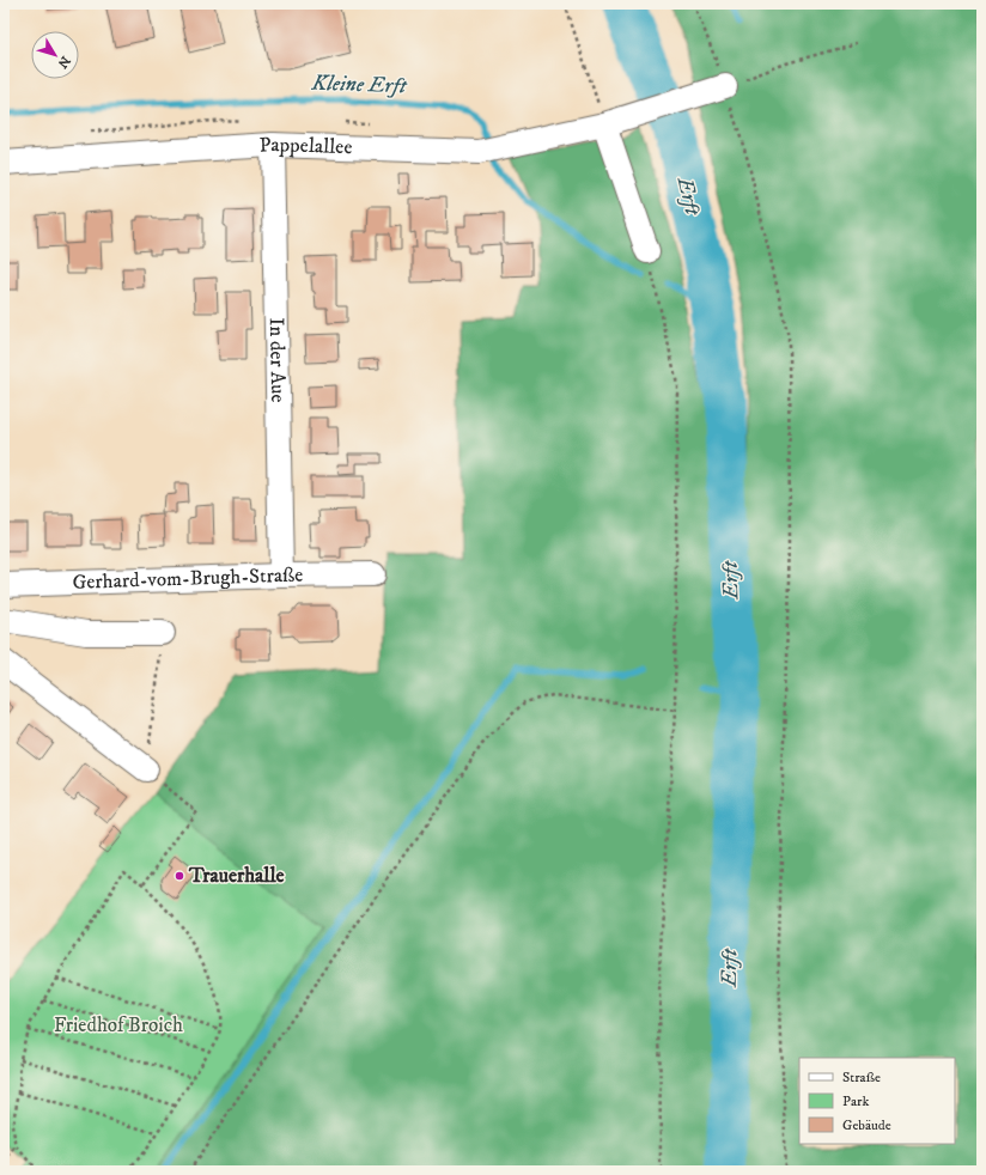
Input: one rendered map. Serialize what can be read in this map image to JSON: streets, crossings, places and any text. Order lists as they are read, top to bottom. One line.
{"streets":{"street":["Pappelallee","In der Aue","Gerhard-vom-Brugh-Straße"]},"crossings":[["Pappelallee","In der Aue"],["In der Aue","Gerhard-vom-Brugh-Straße"]],"water":["Kleine Erft","Erft"],"parks":["Friedhof Broich"],"places":["Trauerhalle"],"legend":["Straße","Park","Gebäude"],"north":"bottom right"}
